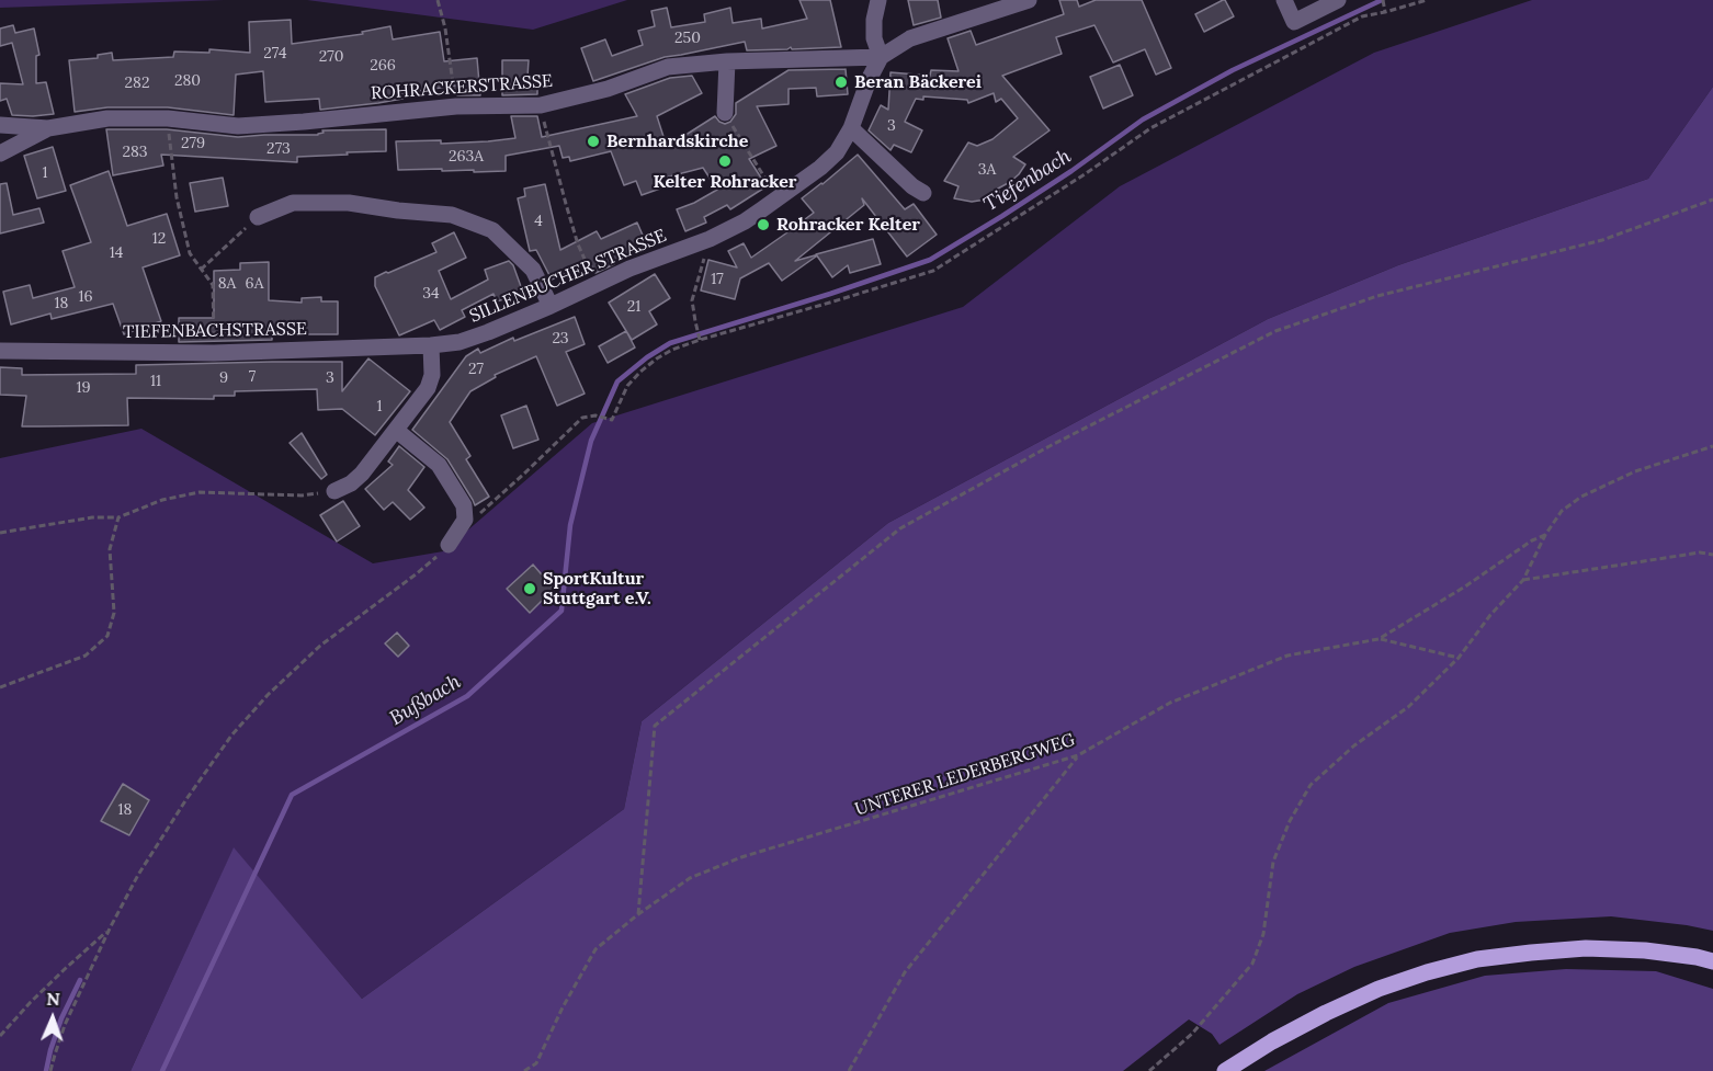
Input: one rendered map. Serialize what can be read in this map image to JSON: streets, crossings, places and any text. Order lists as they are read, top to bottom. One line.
{"streets":{"street":["ROHRACKERSTRASSE","SILLENBUCHER STRASSE","TIEFENBACHSTRASSE"],"path":["UNTERER LEDERBERGWEG"]},"crossings":[["ROHRACKERSTRASSE","SILLENBUCHER STRASSE"],["SILLENBUCHER STRASSE","TIEFENBACHSTRASSE"]],"water":["Tiefenbach","Bußbach"],"places":["Beran Bäckerei","Bernhardskirche","Kelter Rohracker","Rohracker Kelter","SportKultur Stuttgart e.V."],"house_numbers":["250","274","270","266","280","282","3","279","273","283","263A","3A","1","4","12","14","17","8A","6A","34","16","18","21","23","27","7","9","3","11","19","1","18"],"north":"top"}
